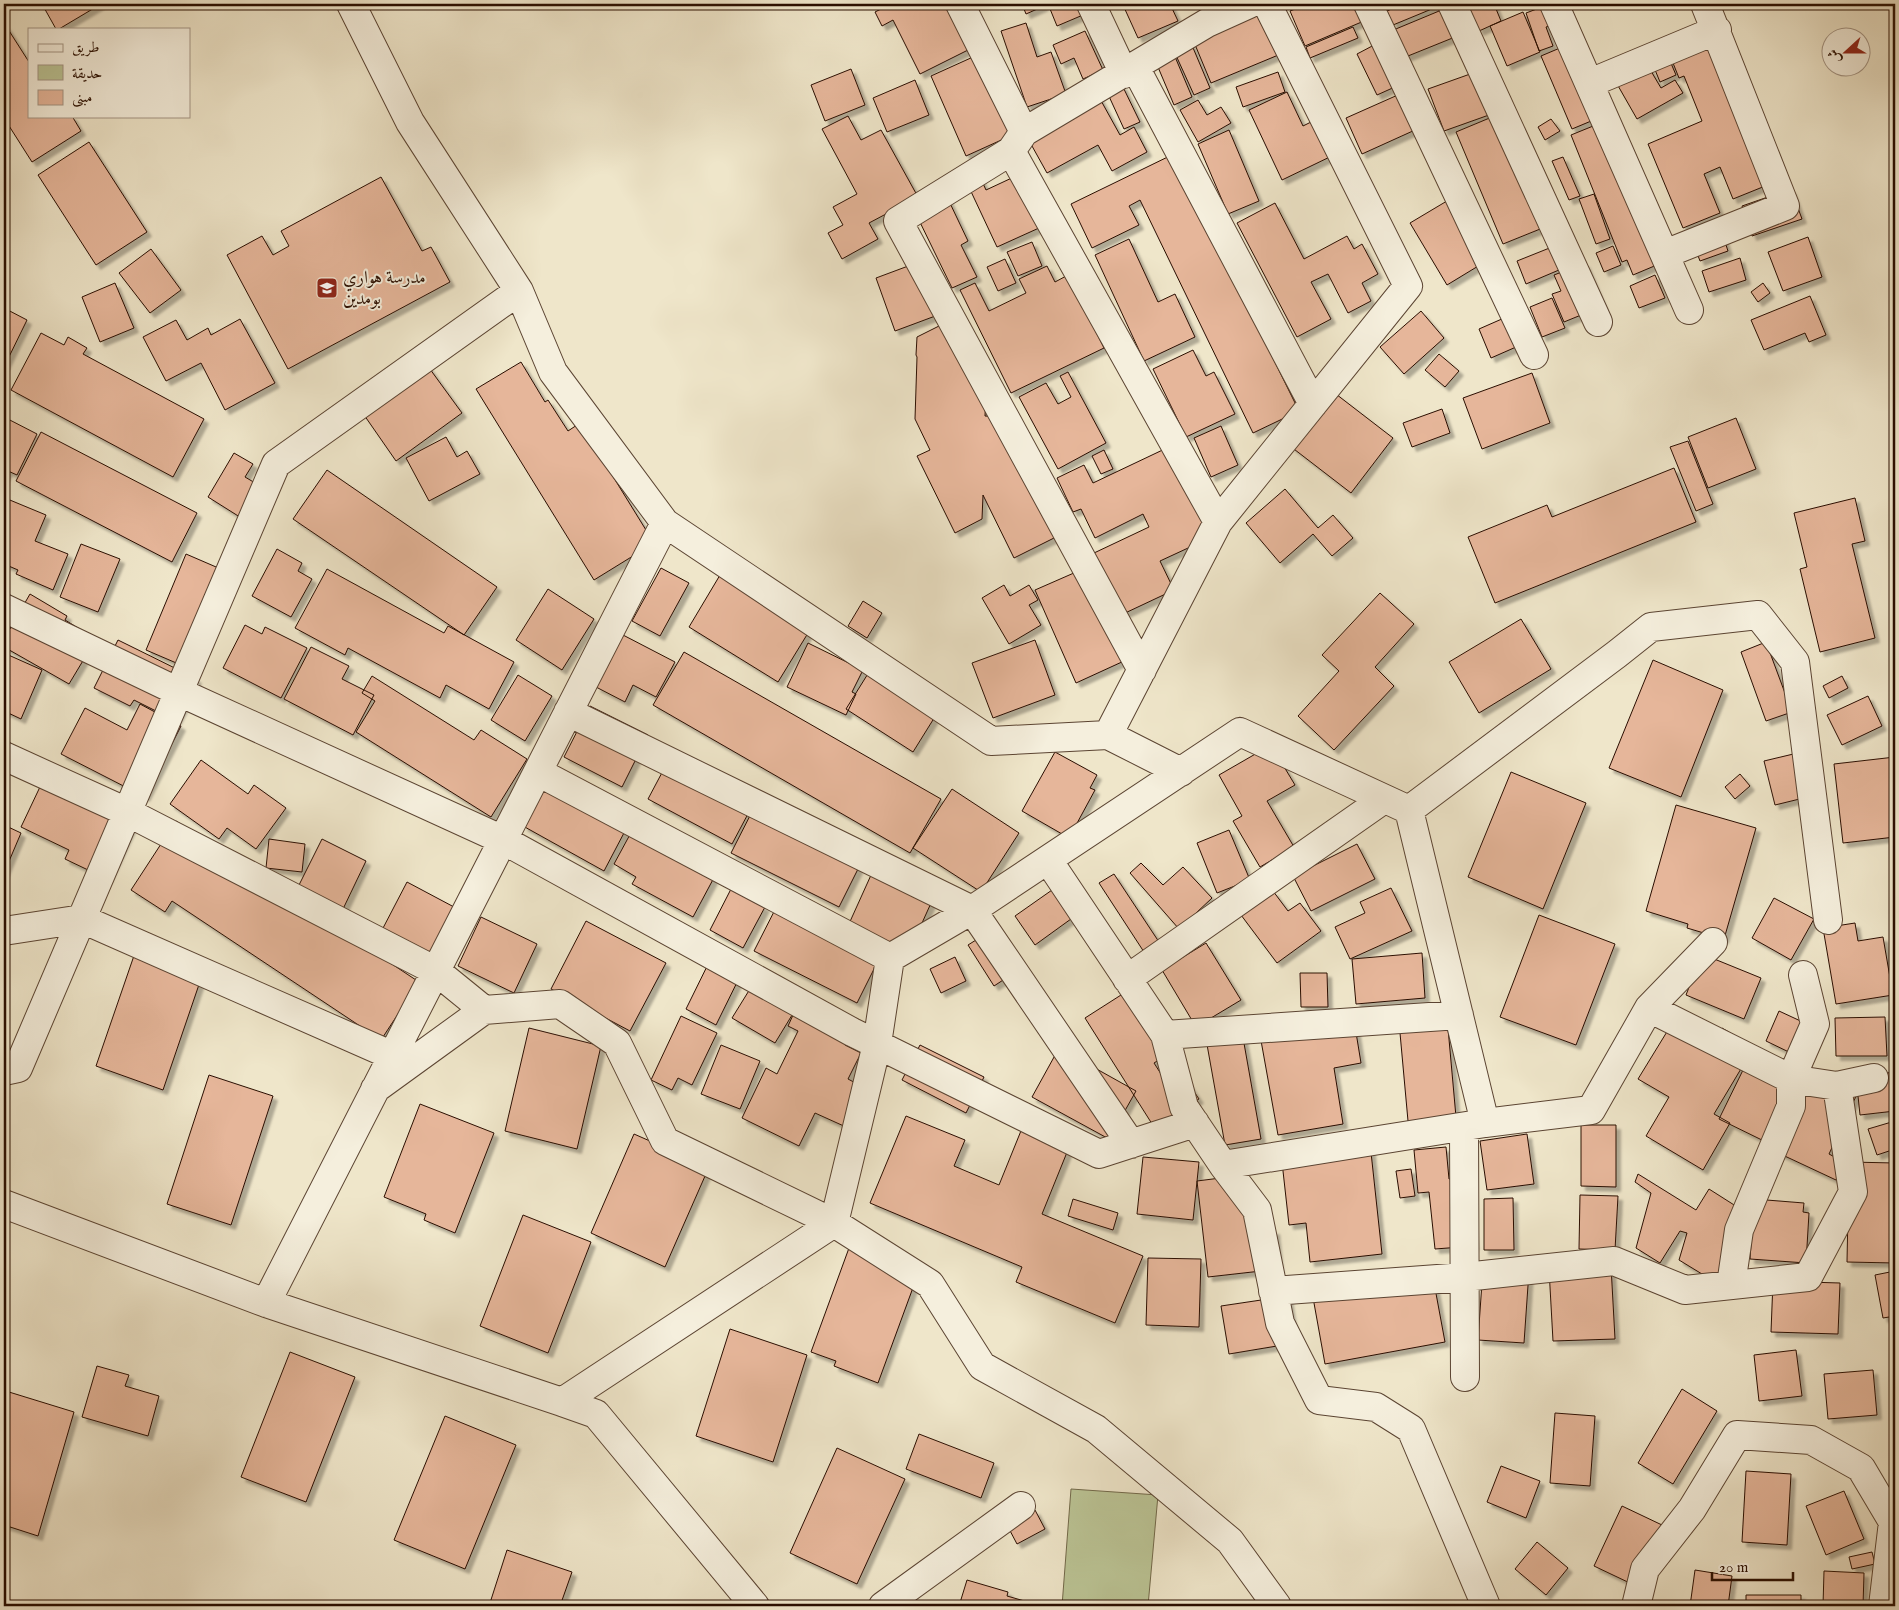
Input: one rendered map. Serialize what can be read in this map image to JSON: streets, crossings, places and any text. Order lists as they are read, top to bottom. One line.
{"places":{"school or university":["مدرسة هواري بومدين"]},"legend":["طريق","حديقة","مبنى"],"scale_bar":"20 m","north":"left"}
